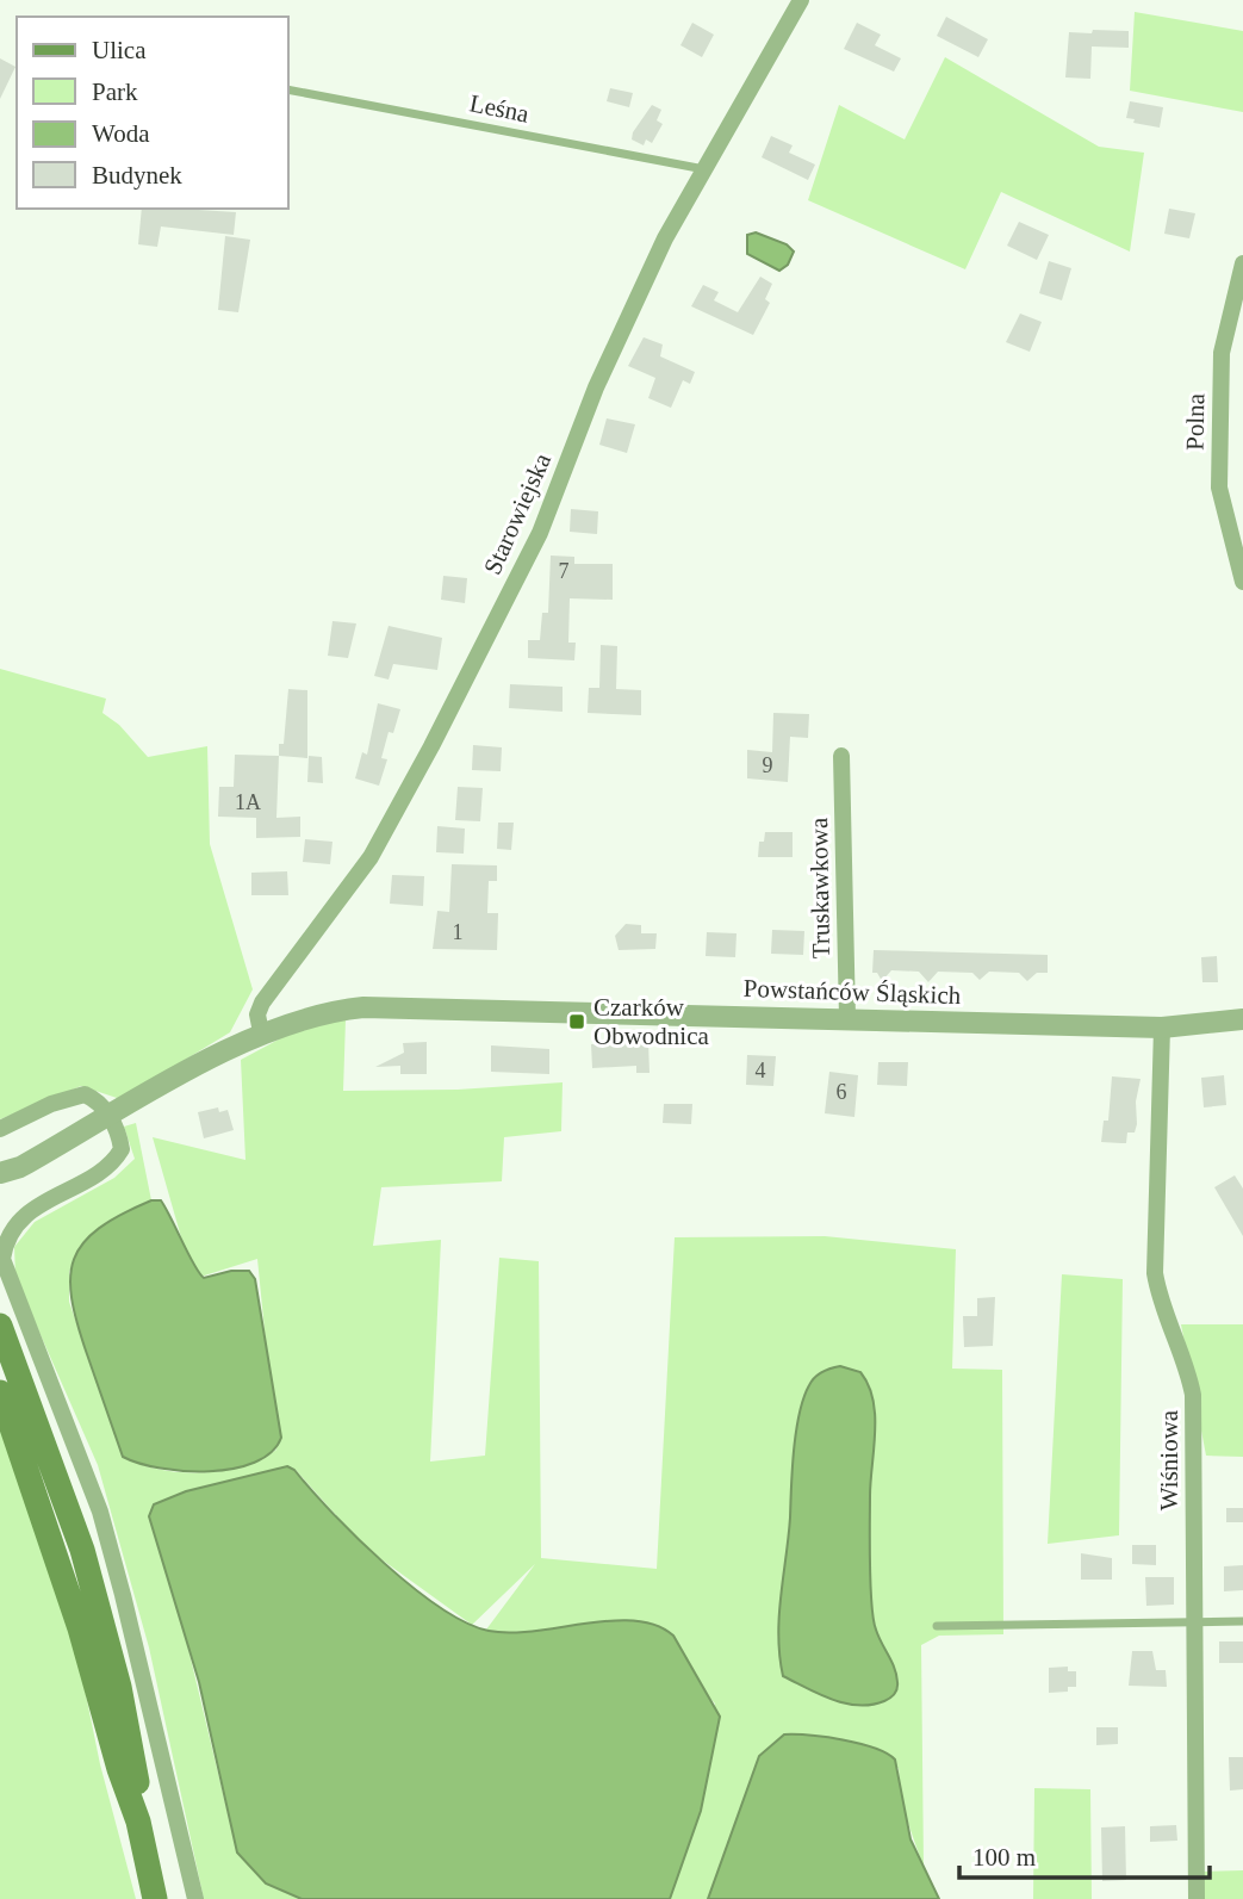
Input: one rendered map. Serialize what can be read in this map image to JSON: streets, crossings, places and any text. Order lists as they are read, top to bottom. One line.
{"streets":{"street":["Polna","Starowiejska","Truskawkowa","Powstańców Śląskich","Wiśniowa"],"lane":["Leśna"]},"crossings":[["Leśna","Starowiejska"],["Starowiejska","Powstańców Śląskich"],["Truskawkowa","Powstańców Śląskich"],["Powstańców Śląskich","Wiśniowa"]],"places":{"transit":["Czarków Obwodnica"]},"house_numbers":["7","9","1A","1","4","6"],"legend":["Ulica","Park","Woda","Budynek"],"scale_bar":"100 m"}
